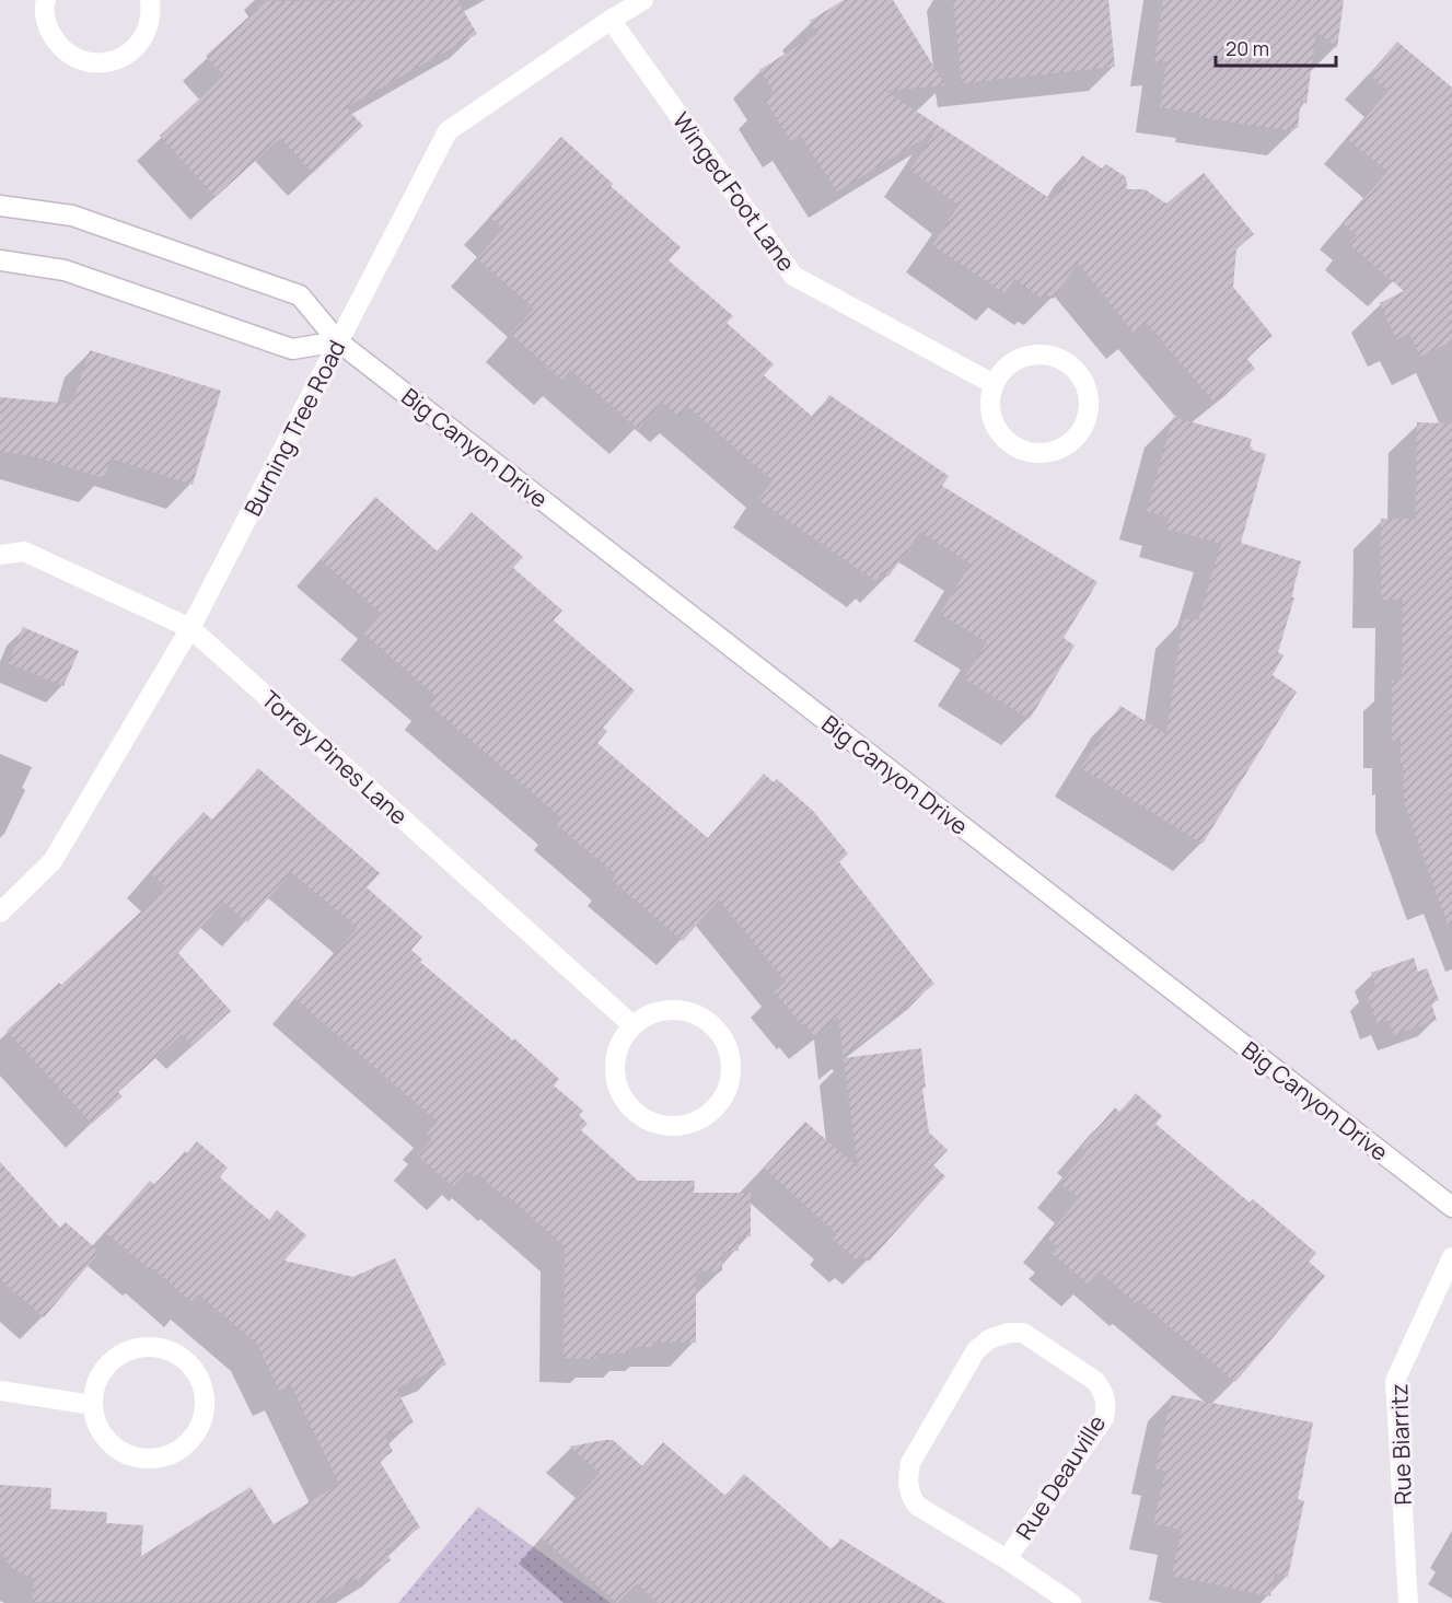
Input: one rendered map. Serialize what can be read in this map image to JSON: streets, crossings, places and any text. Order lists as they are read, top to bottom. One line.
{"streets":{"street":["Winged Foot Lane","Burning Tree Road","Big Canyon Drive","Torrey Pines Lane","Rue Biarritz","Rue Deauville"]},"crossings":[["Winged Foot Lane","Burning Tree Road"],["Burning Tree Road","Big Canyon Drive"],["Burning Tree Road","Torrey Pines Lane"]],"scale_bar":"20 m"}
